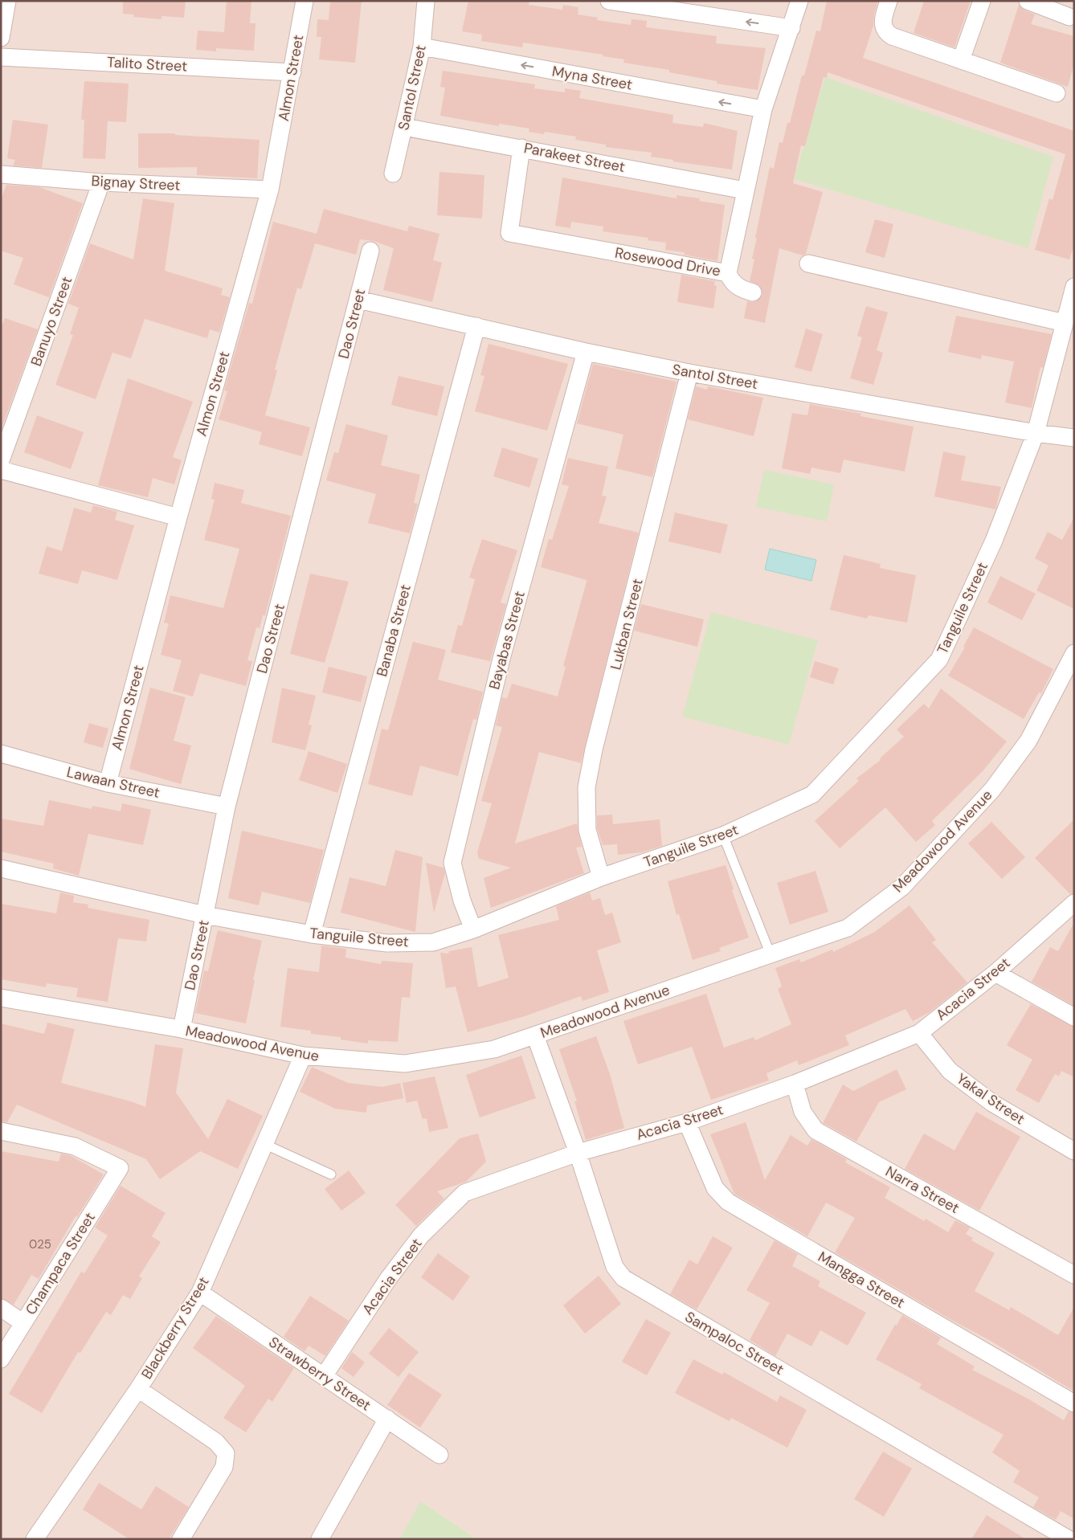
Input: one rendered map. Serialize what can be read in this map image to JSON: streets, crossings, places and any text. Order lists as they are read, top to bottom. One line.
{"streets":{"street":["Talito Street","Almon Street","Myna Street","Santol Street","Parakeet Street","Bignay Street","Rosewood Drive","Banuyo Street","Dao Street","Tanguile Street","Lukban Street","Banaba Street","Bayabas Street","Lawaan Street","Meadowood Avenue","Acacia Street","Yakal Street","Narra Street","Champaca Street","Mangga Street","Blackberry Street","Sampaloc Street","Strawberry Street"]},"crossings":[["Talito Street","Almon Street"],["Almon Street","Bignay Street"],["Almon Street","Lawaan Street"],["Myna Street","Santol Street"],["Myna Street","Rosewood Drive"],["Santol Street","Parakeet Street"],["Santol Street","Dao Street"],["Santol Street","Tanguile Street"],["Santol Street","Lukban Street"],["Santol Street","Banaba Street"],["Santol Street","Bayabas Street"],["Parakeet Street","Rosewood Drive"],["Bignay Street","Banuyo Street"],["Dao Street","Tanguile Street"],["Dao Street","Lawaan Street"],["Dao Street","Meadowood Avenue"],["Tanguile Street","Lukban Street"],["Tanguile Street","Banaba Street"],["Tanguile Street","Bayabas Street"],["Meadowood Avenue","Blackberry Street"],["Meadowood Avenue","Sampaloc Street"],["Acacia Street","Yakal Street"],["Acacia Street","Narra Street"],["Acacia Street","Mangga Street"],["Acacia Street","Sampaloc Street"],["Acacia Street","Strawberry Street"],["Blackberry Street","Strawberry Street"]],"house_numbers":["025"]}
